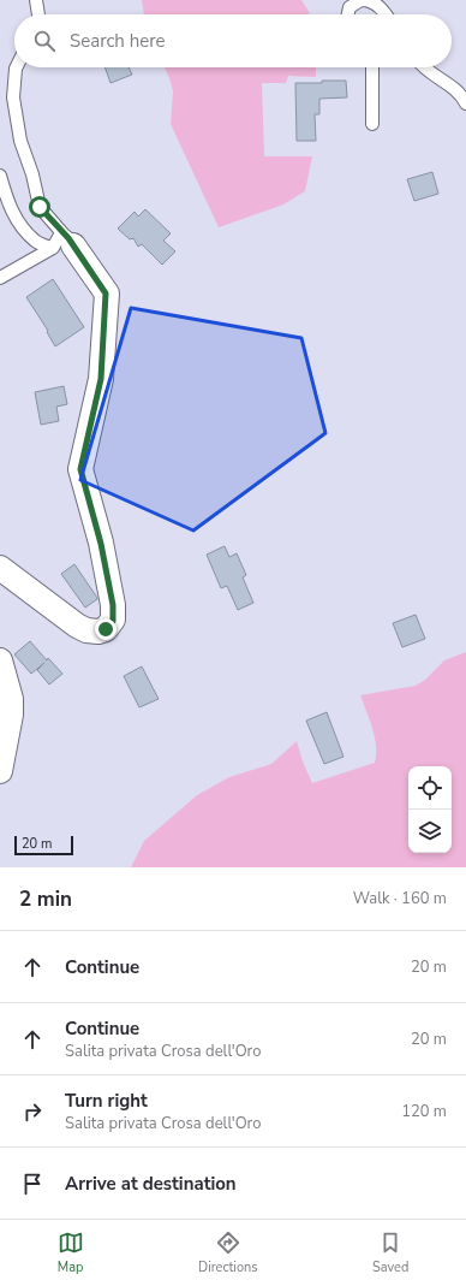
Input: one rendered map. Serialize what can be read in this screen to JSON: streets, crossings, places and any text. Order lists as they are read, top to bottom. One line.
{"scale_bar":"20 m","page":{"search":"Search here","scale":"20 m","heading":["2 min","Walk · 160 m"],"list":[["Continue","20 m"],["Continue","Salita privata Crosa dell'Oro","20 m"],["Turn right","Salita privata Crosa dell'Oro","120 m"],"Arrive at destination"],"nav":["Map","Directions","Saved"]}}
